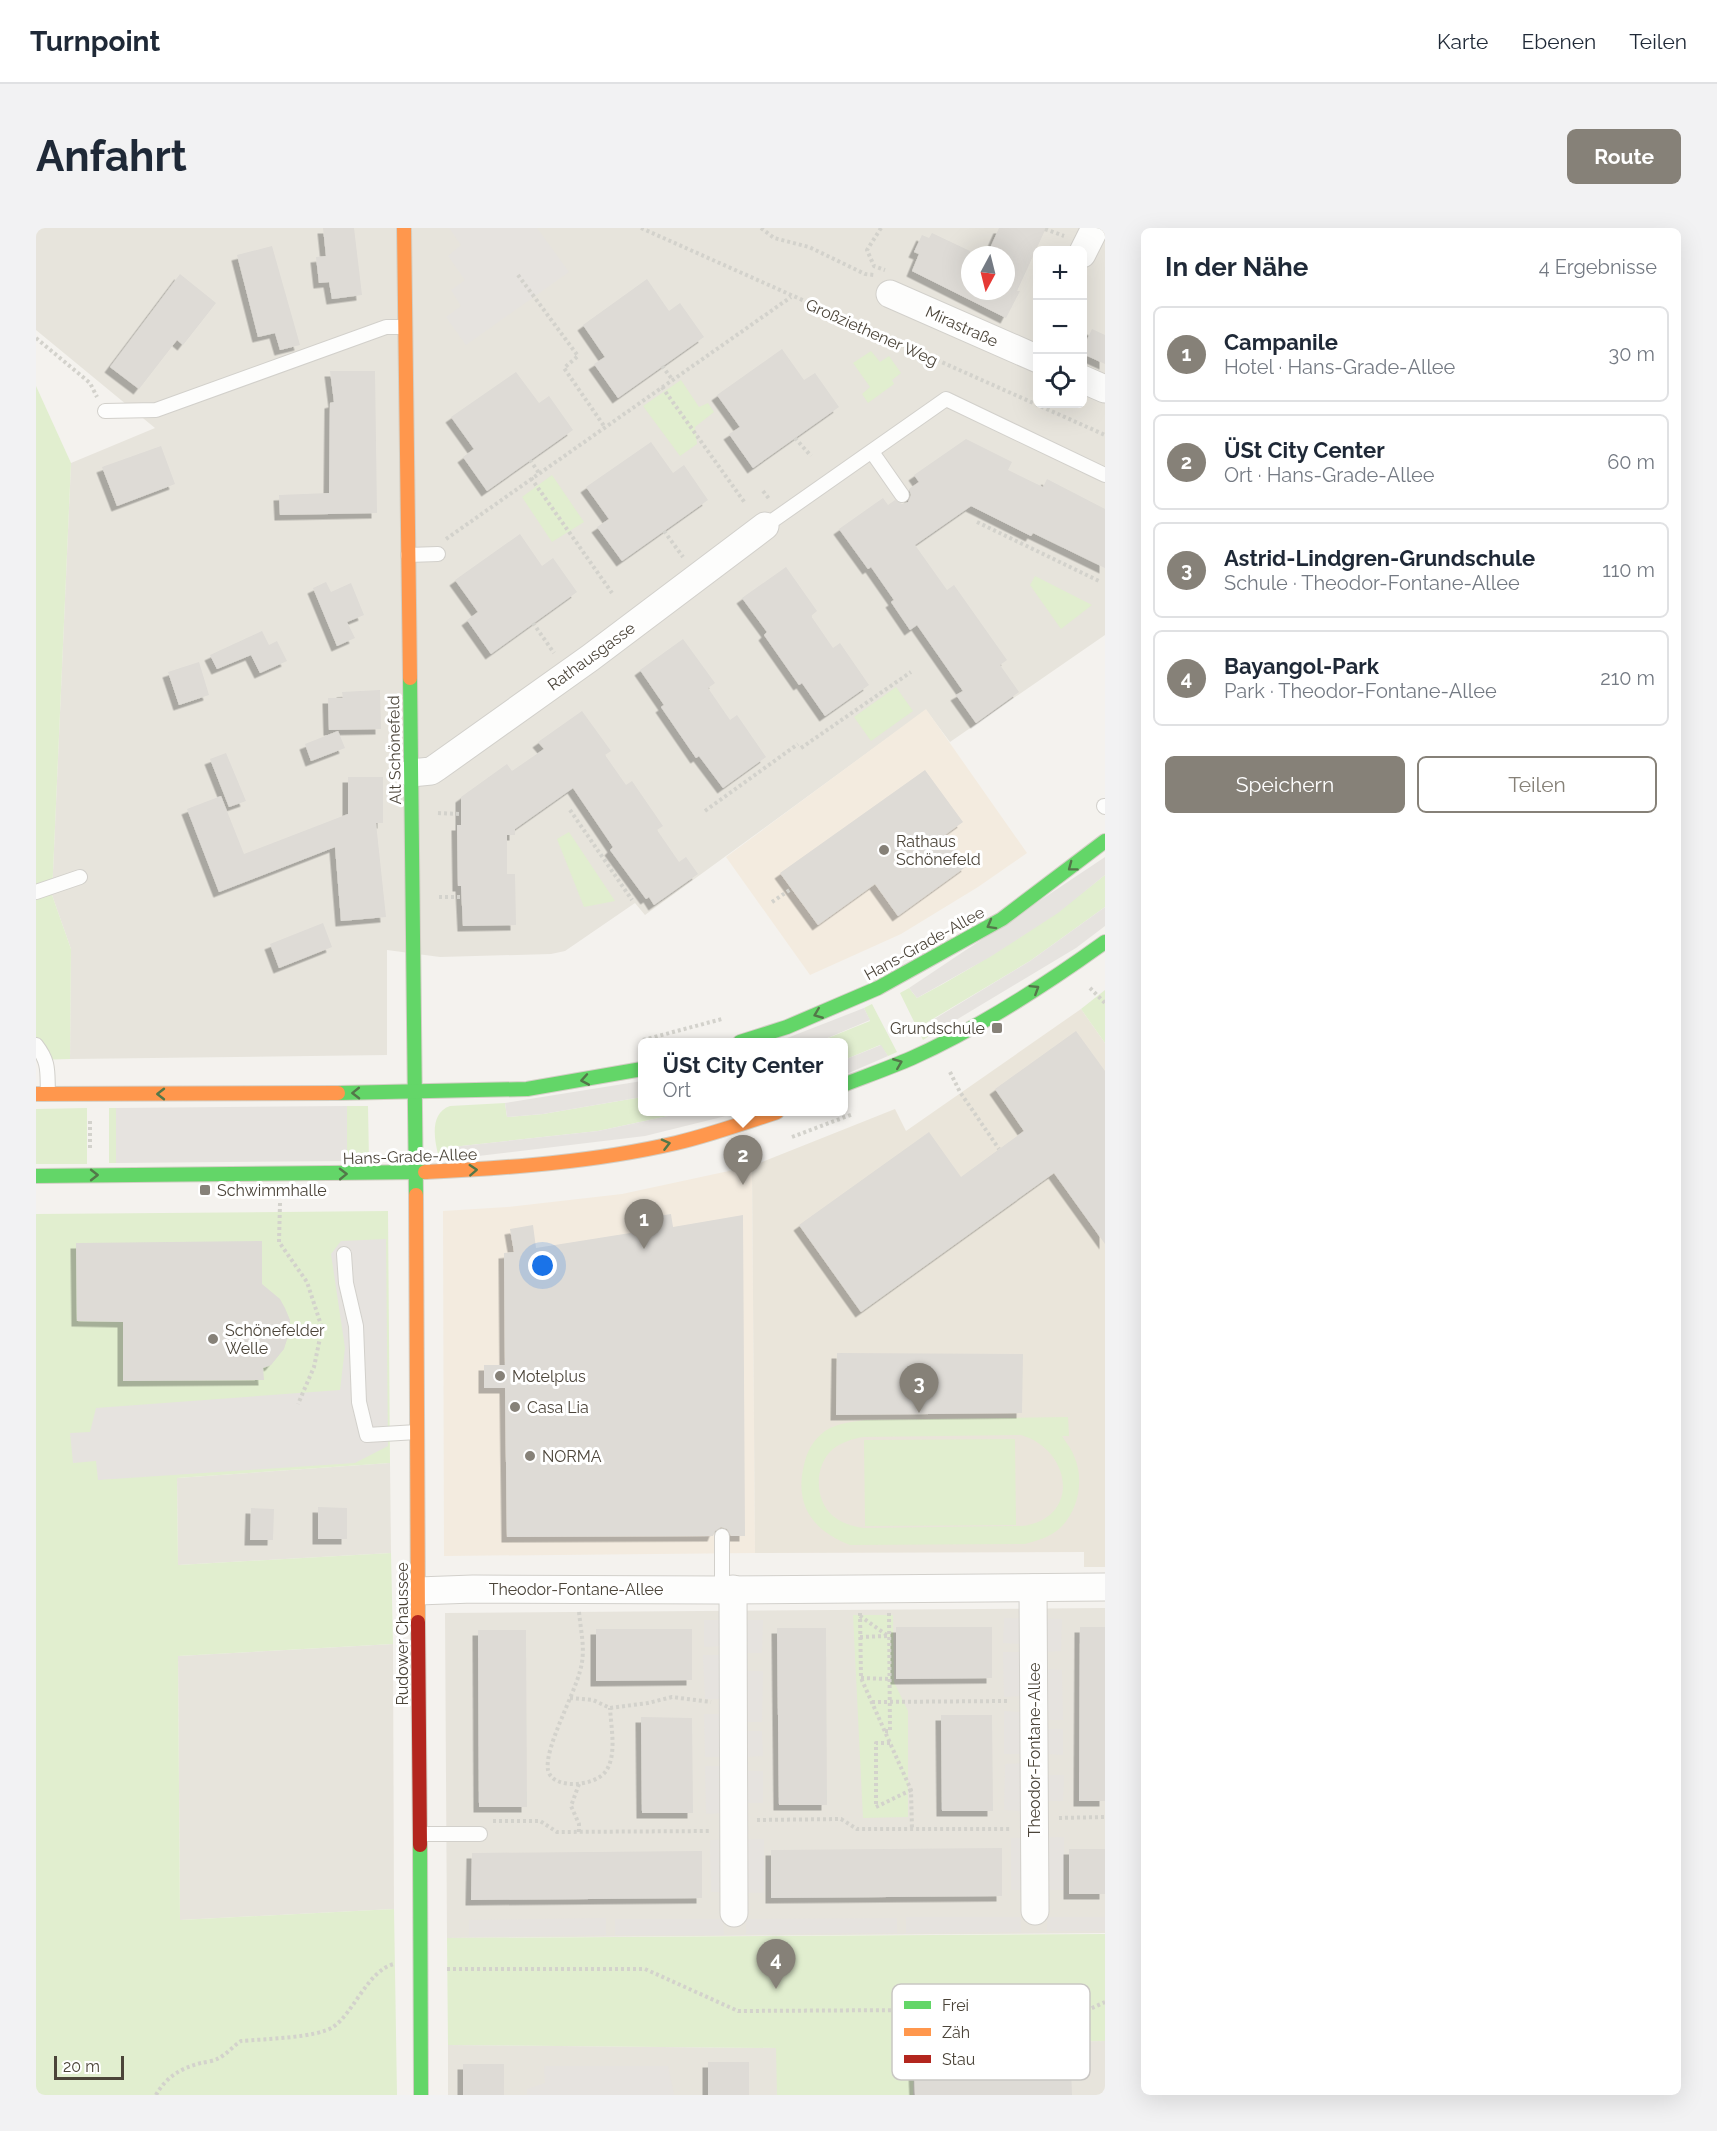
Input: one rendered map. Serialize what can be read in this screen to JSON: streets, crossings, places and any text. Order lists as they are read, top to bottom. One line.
{"streets":{"street":["Mirastraße","Rathausgasse","Alt Schönefeld","Hans-Grade-Allee","Theodor-Fontane-Allee","Rudower Chaussee"],"path":["Großziethener Weg"]},"crossings":[["Rathausgasse","Alt Schönefeld"],["Alt Schönefeld","Hans-Grade-Allee"],["Alt Schönefeld","Rudower Chaussee"],["Hans-Grade-Allee","Rudower Chaussee"],["Theodor-Fontane-Allee","Rudower Chaussee"]],"places":{"other":["Rathaus Schönefeld","Schönefelder Welle","Motelplus","Casa Lia","NORMA"],"transit":["Grundschule","Schwimmhalle"]},"legend":["Frei","Zäh","Stau"],"scale_bar":"20 m","north":"bottom","page":{"header":"Turnpoint","nav":["Karte","Ebenen","Teilen"],"buttons":["Route",["Speichern","Teilen"]],"title":"Anfahrt","heading":["In der Nähe","4 Ergebnisse"],"map_buttons":["+","−"],"list":[{"mark":"1","name":"Campanile","note":"Hotel · Hans-Grade-Allee","value":"30 m"},{"mark":"2","name":"ÜSt City Center","note":"Ort · Hans-Grade-Allee","value":"60 m"},{"mark":"3","name":"Astrid-Lindgren-Grundschule","note":"Schule · Theodor-Fontane-Allee","value":"110 m"},{"mark":"4","name":"Bayangol-Park","note":"Park · Theodor-Fontane-Allee","value":"210 m"}],"popup":["ÜSt City Center","Ort"],"pins":["2","1","3","4"],"scale":"20 m"}}
